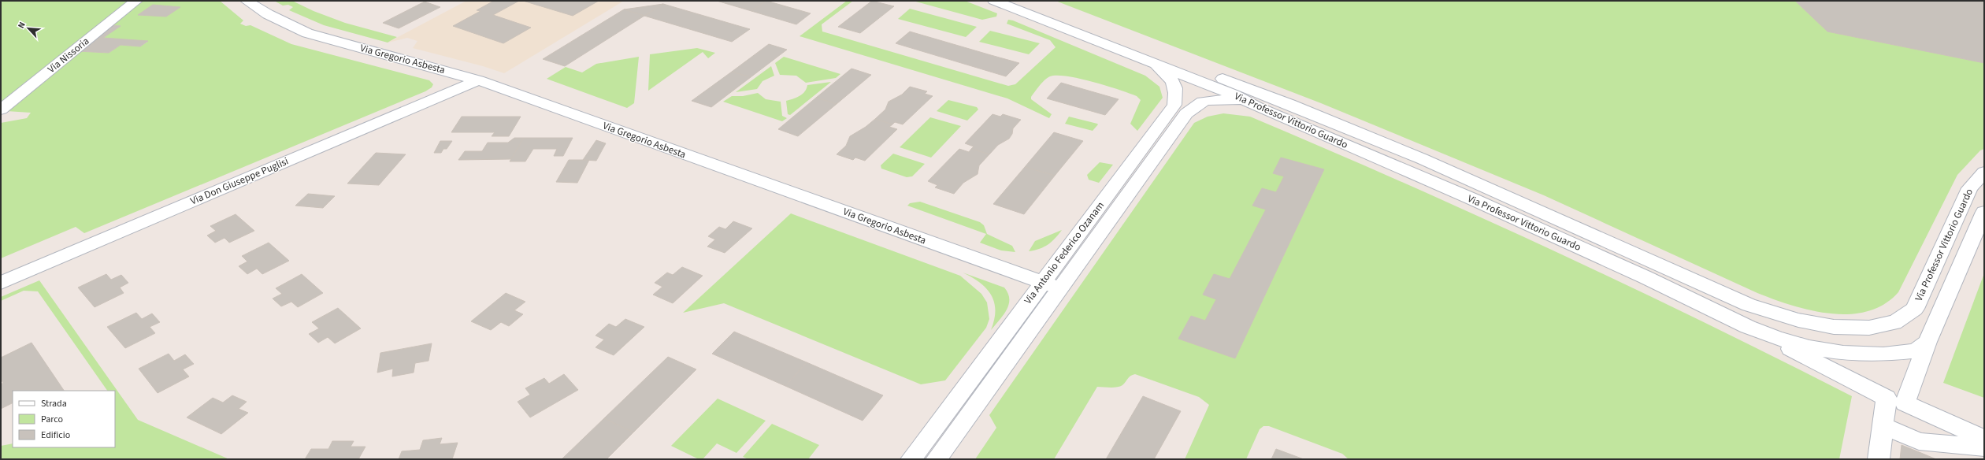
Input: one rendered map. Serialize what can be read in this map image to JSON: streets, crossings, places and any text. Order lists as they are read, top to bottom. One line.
{"streets":{"street":["Via Nissoria","Via Gregorio Asbesta","Via Professor Vittorio Guardo","Via Don Giuseppe Puglisi","Via Antonio Federico Ozanam"]},"crossings":[["Via Gregorio Asbesta","Via Don Giuseppe Puglisi"],["Via Gregorio Asbesta","Via Antonio Federico Ozanam"],["Via Professor Vittorio Guardo","Via Antonio Federico Ozanam"]],"legend":["Strada","Parco","Edificio"],"north":"top left"}
